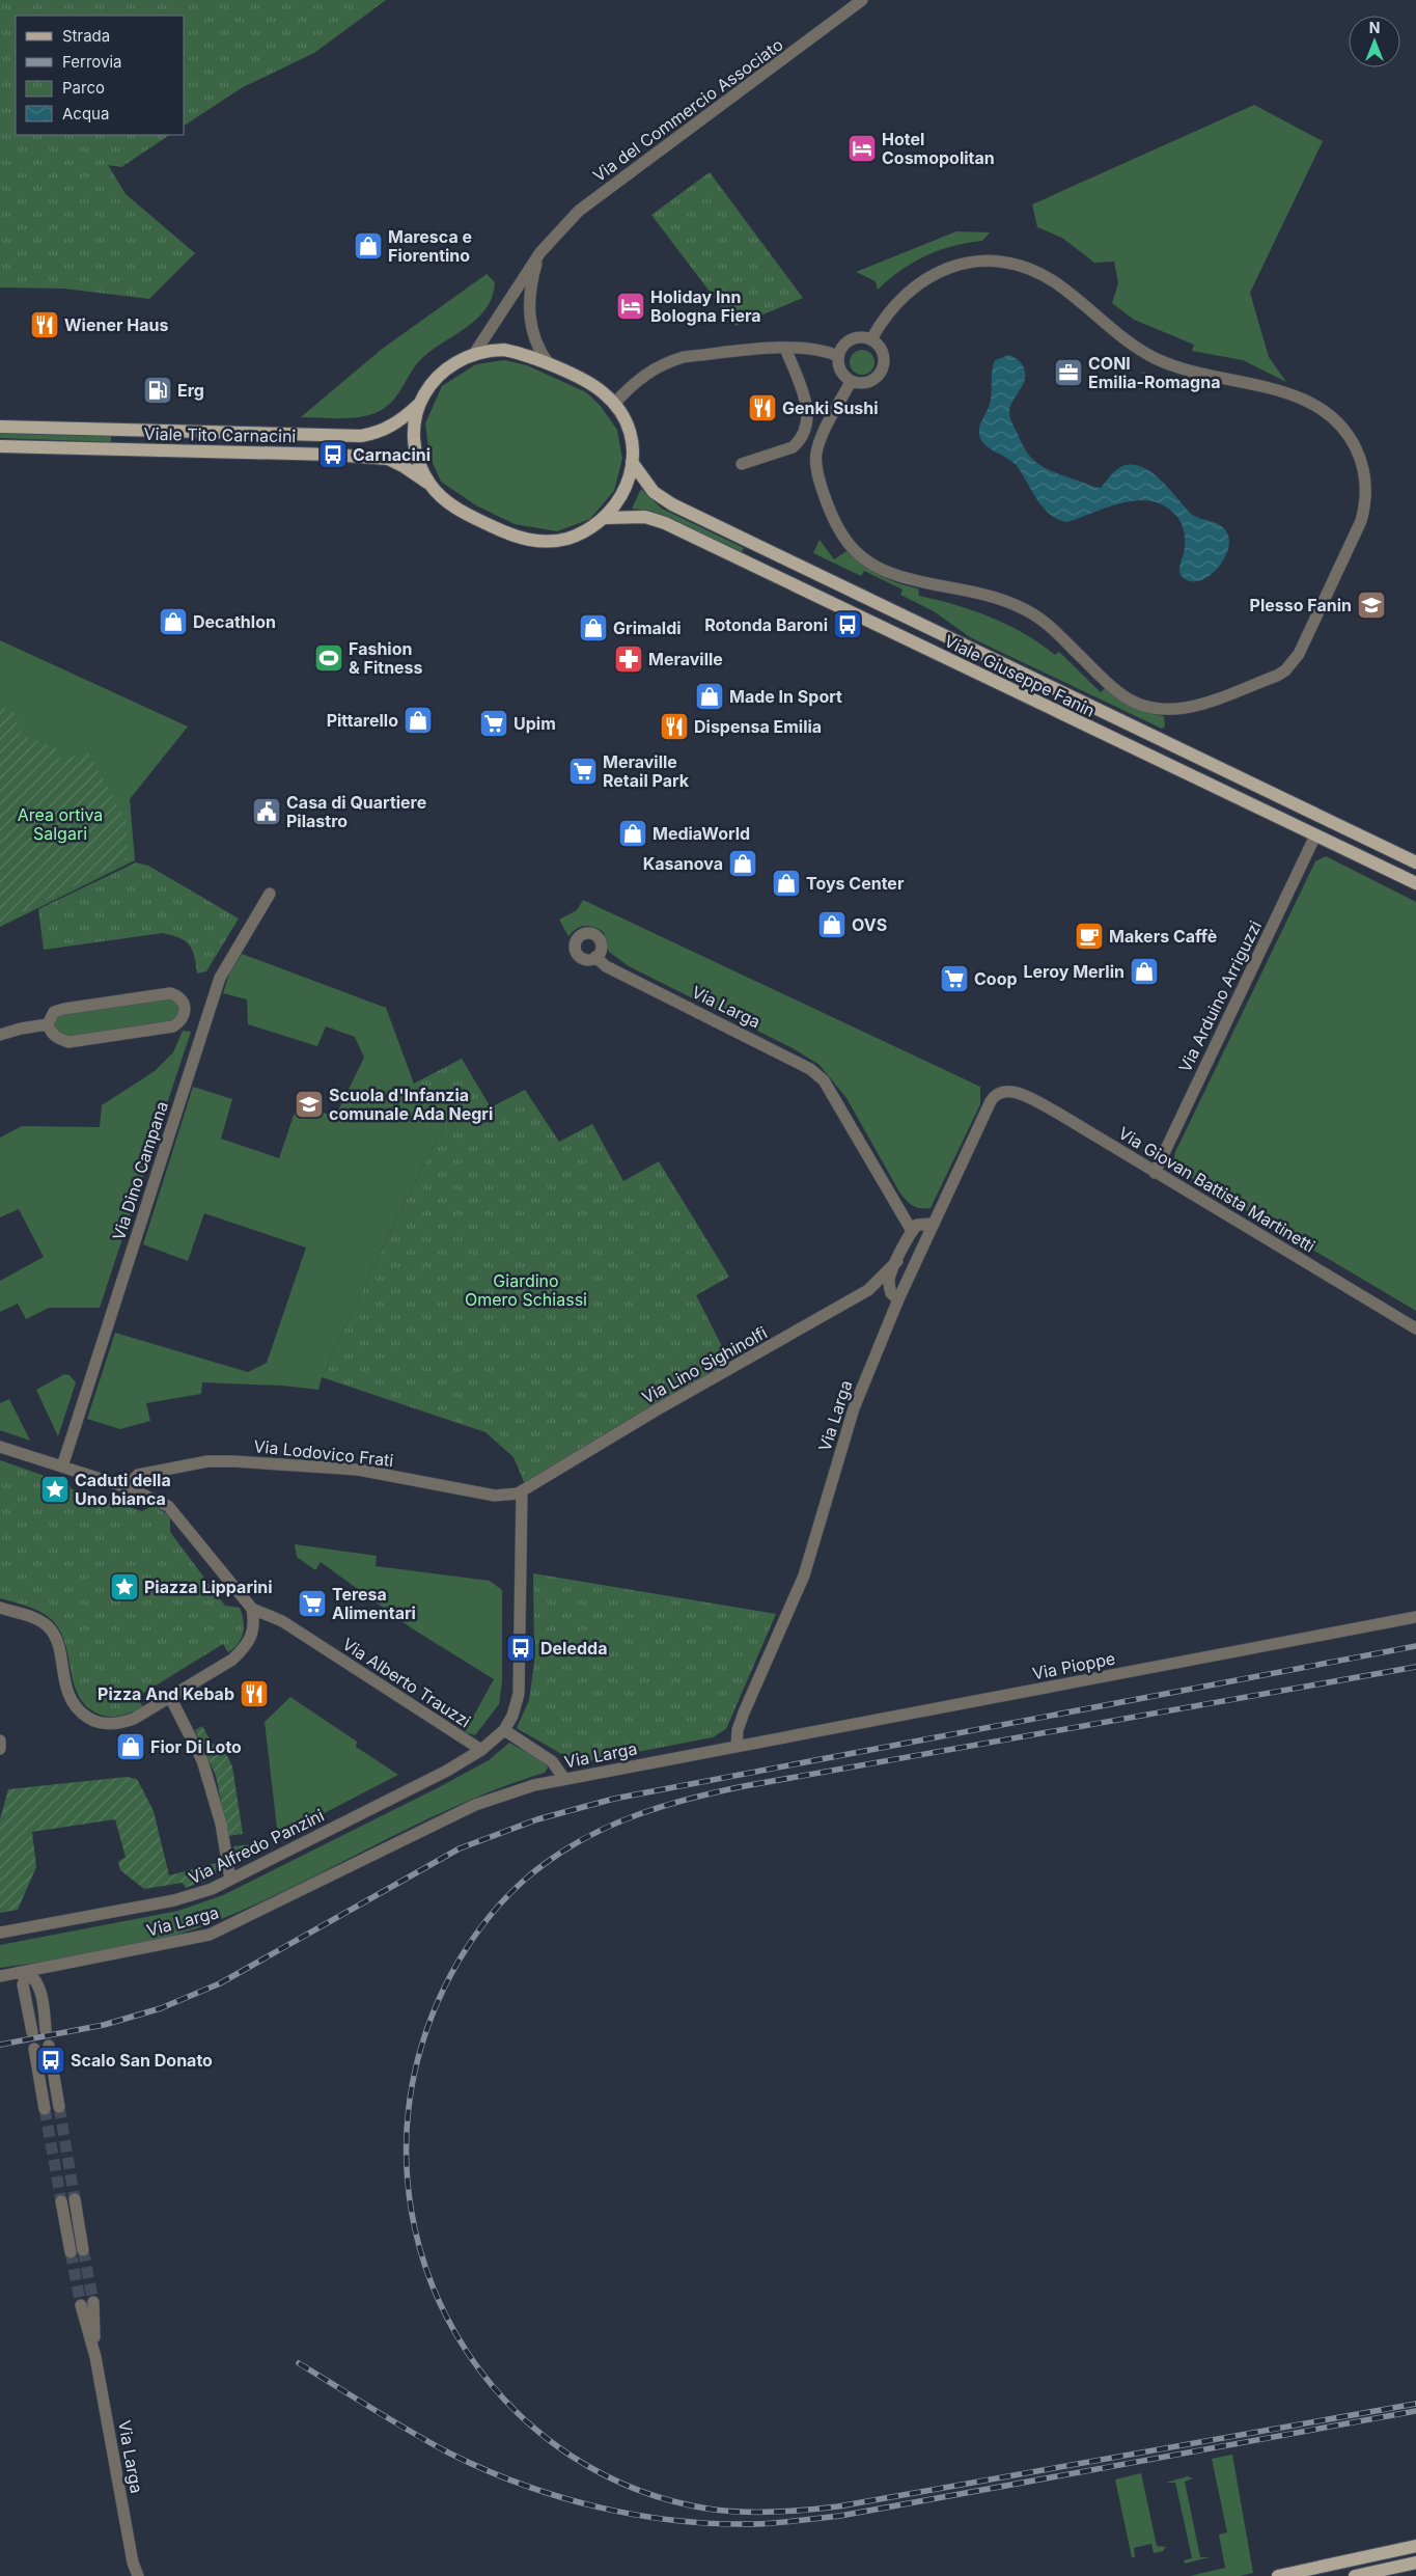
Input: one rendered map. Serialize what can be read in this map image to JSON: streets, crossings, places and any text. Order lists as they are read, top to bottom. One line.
{"streets":{"main road":["Viale Tito Carnacini","Viale Giuseppe Fanin"],"street":["Via del Commercio Associato","Via Arduino Arriguzzi","Via Larga","Via Dino Campana","Via Giovan Battista Martinetti","Via Lino Sighinolfi","Via Lodovico Frati","Via Pioppe","Via Alberto Trauzzi","Via Alfredo Panzini"]},"crossings":[["Viale Giuseppe Fanin","Via Arduino Arriguzzi"],["Via Arduino Arriguzzi","Via Giovan Battista Martinetti"],["Via Larga","Via Giovan Battista Martinetti"],["Via Larga","Via Pioppe"],["Via Dino Campana","Via Alberto Trauzzi"],["Via Lino Sighinolfi","Via Lodovico Frati"],["Via Lino Sighinolfi","Via Alfredo Panzini"],["Via Lodovico Frati","Via Alberto Trauzzi"],["Via Lodovico Frati","Via Alfredo Panzini"],["Via Alberto Trauzzi","Via Alfredo Panzini"]],"parks":["Area ortiva Salgari","Giardino Omero Schiassi"],"places":{"hotel":["Hotel Cosmopolitan","Holiday Inn Bologna Fiera"],"shop":["Maresca e Fiorentino","Decathlon","Grimaldi","Made In Sport","Pittarello","MediaWorld","Kasanova","Toys Center","OVS","Leroy Merlin","Fior Di Loto"],"restaurant":["Wiener Haus","Genki Sushi","Dispensa Emilia","Pizza And Kebab"],"office":["CONI Emilia-Romagna"],"fuel station":["Erg"],"bus stop":["Carnacini","Rotonda Baroni","Deledda","Scalo San Donato"],"school or university":["Plesso Fanin","Scuola d'Infanzia comunale Ada Negri"],"sports":["Fashion & Fitness"],"pharmacy":["Meraville"],"supermarket":["Upim","Meraville Retail Park","Coop","Teresa Alimentari"],"public building":["Casa di Quartiere Pilastro"],"cafe":["Makers Caffè"],"place":["Caduti della Uno bianca","Piazza Lipparini"]},"legend":["Strada","Ferrovia","Parco","Acqua"],"north":"top"}
